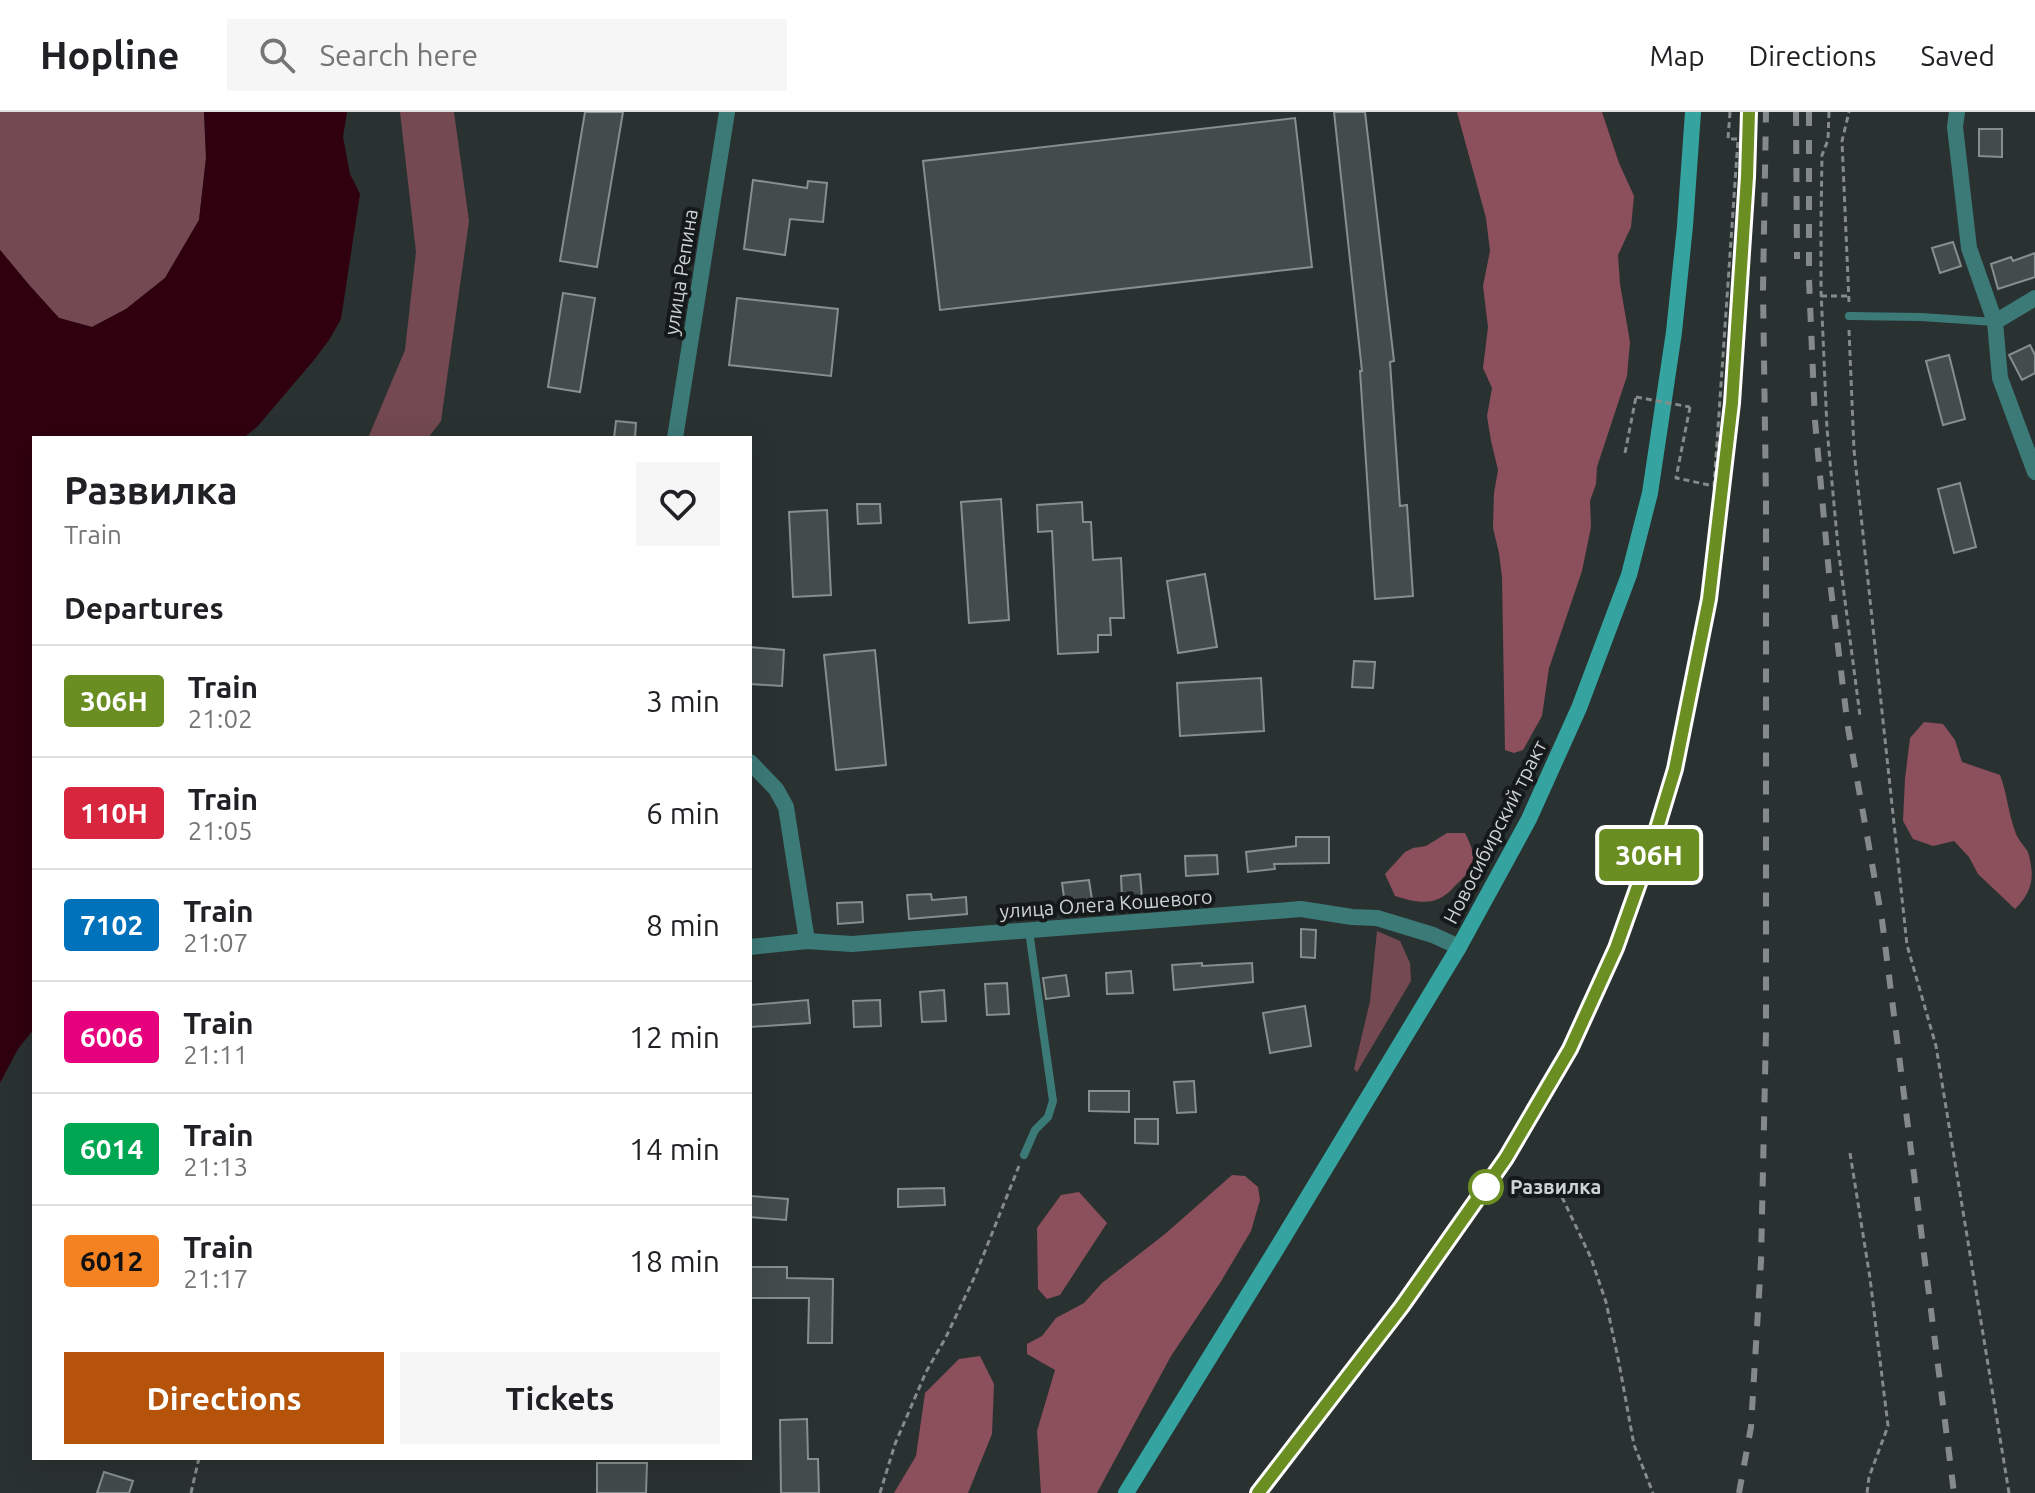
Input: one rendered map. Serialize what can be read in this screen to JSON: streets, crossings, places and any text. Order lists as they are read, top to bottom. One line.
{"streets":{"main road":["Новосибирский тракт"],"street":["улица Репина","улица Олега Кошевого"]},"crossings":[["Новосибирский тракт","улица Олега Кошевого"]],"places":["Развилка"],"page":{"header":"Hopline","search":"Search here","nav":["Map","Directions","Saved"],"on_map":"306Н","heading":[["Развилка","Train"],"Departures"],"list":[{"mark":"306Н","name":"Train","note":"21:02","value":"3 min"},{"mark":"110Н","name":"Train","note":"21:05","value":"6 min"},{"mark":"7102","name":"Train","note":"21:07","value":"8 min"},{"mark":"6006","name":"Train","note":"21:11","value":"12 min"},{"mark":"6014","name":"Train","note":"21:13","value":"14 min"},{"mark":"6012","name":"Train","note":"21:17","value":"18 min"}],"buttons":["Directions","Tickets"]}}
